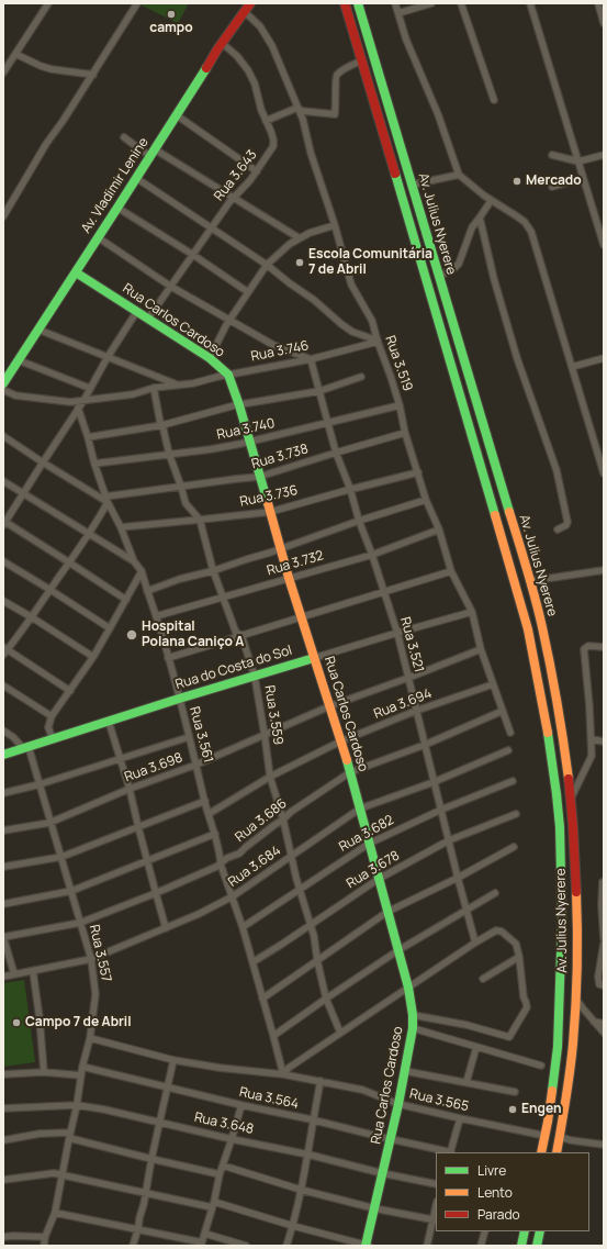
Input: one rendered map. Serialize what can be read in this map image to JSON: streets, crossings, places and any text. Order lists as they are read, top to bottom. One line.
{"streets":{"main road":["Av. Vladimir Lenine","Av. Julius Nyerere","Rua Carlos Cardoso","Rua do Costa do Sol"],"street":["Rua 3.643","Rua 3.746","Rua 3.519","Rua 3.740","Rua 3.738","Rua 3.736","Rua 3.732","Rua 3.521","Rua 3.694","Rua 3.559","Rua 3.561","Rua 3.698","Rua 3.686","Rua 3.682","Rua 3.684","Rua 3.678","Rua 3.557","Rua 3.564","Rua 3.565","Rua 3.648"]},"crossings":[["Rua 3.643","Av. Vladimir Lenine"],["Rua 3.643","Rua Carlos Cardoso"],["Av. Vladimir Lenine","Rua Carlos Cardoso"],["Av. Vladimir Lenine","Rua 3.519"],["Av. Julius Nyerere","Rua 3.565"],["Rua Carlos Cardoso","Rua 3.746"],["Rua Carlos Cardoso","Rua 3.740"],["Rua Carlos Cardoso","Rua 3.738"],["Rua Carlos Cardoso","Rua 3.736"],["Rua Carlos Cardoso","Rua 3.732"],["Rua Carlos Cardoso","Rua do Costa do Sol"],["Rua Carlos Cardoso","Rua 3.694"],["Rua Carlos Cardoso","Rua 3.698"],["Rua Carlos Cardoso","Rua 3.686"],["Rua Carlos Cardoso","Rua 3.682"],["Rua Carlos Cardoso","Rua 3.684"],["Rua Carlos Cardoso","Rua 3.678"],["Rua Carlos Cardoso","Rua 3.564"],["Rua Carlos Cardoso","Rua 3.565"],["Rua Carlos Cardoso","Rua 3.648"],["Rua 3.746","Rua 3.519"],["Rua 3.746","Rua 3.521"],["Rua 3.746","Rua 3.559"],["Rua 3.519","Rua 3.740"],["Rua 3.519","Rua 3.738"],["Rua 3.519","Rua 3.736"],["Rua 3.519","Rua 3.732"],["Rua 3.519","Rua do Costa do Sol"],["Rua 3.519","Rua 3.694"],["Rua 3.519","Rua 3.698"],["Rua 3.519","Rua 3.686"],["Rua 3.740","Rua 3.521"],["Rua 3.740","Rua 3.559"],["Rua 3.740","Rua 3.561"],["Rua 3.738","Rua 3.521"],["Rua 3.738","Rua 3.559"],["Rua 3.738","Rua 3.561"],["Rua 3.736","Rua 3.521"],["Rua 3.736","Rua 3.559"],["Rua 3.736","Rua 3.561"],["Rua 3.732","Rua 3.521"],["Rua 3.732","Rua 3.559"],["Rua 3.732","Rua 3.561"],["Rua 3.521","Rua do Costa do Sol"],["Rua 3.521","Rua 3.694"],["Rua 3.521","Rua 3.698"],["Rua 3.521","Rua 3.686"],["Rua 3.521","Rua 3.682"],["Rua 3.521","Rua 3.684"],["Rua 3.521","Rua 3.678"],["Rua do Costa do Sol","Rua 3.559"],["Rua do Costa do Sol","Rua 3.561"],["Rua do Costa do Sol","Rua 3.557"],["Rua 3.694","Rua 3.559"],["Rua 3.694","Rua 3.561"],["Rua 3.559","Rua 3.698"],["Rua 3.559","Rua 3.686"],["Rua 3.559","Rua 3.682"],["Rua 3.559","Rua 3.684"],["Rua 3.559","Rua 3.678"],["Rua 3.561","Rua 3.698"],["Rua 3.561","Rua 3.686"],["Rua 3.561","Rua 3.682"],["Rua 3.561","Rua 3.684"],["Rua 3.561","Rua 3.678"],["Rua 3.561","Rua 3.565"],["Rua 3.698","Rua 3.557"],["Rua 3.686","Rua 3.557"],["Rua 3.684","Rua 3.557"],["Rua 3.557","Rua 3.564"],["Rua 3.557","Rua 3.565"],["Rua 3.557","Rua 3.648"]],"places":["campo","Mercado","Escola Comunitária 7 de Abril","Hospital Polana Caniço A","Campo 7 de Abril","Engen"],"legend":["Livre","Lento","Parado"]}
